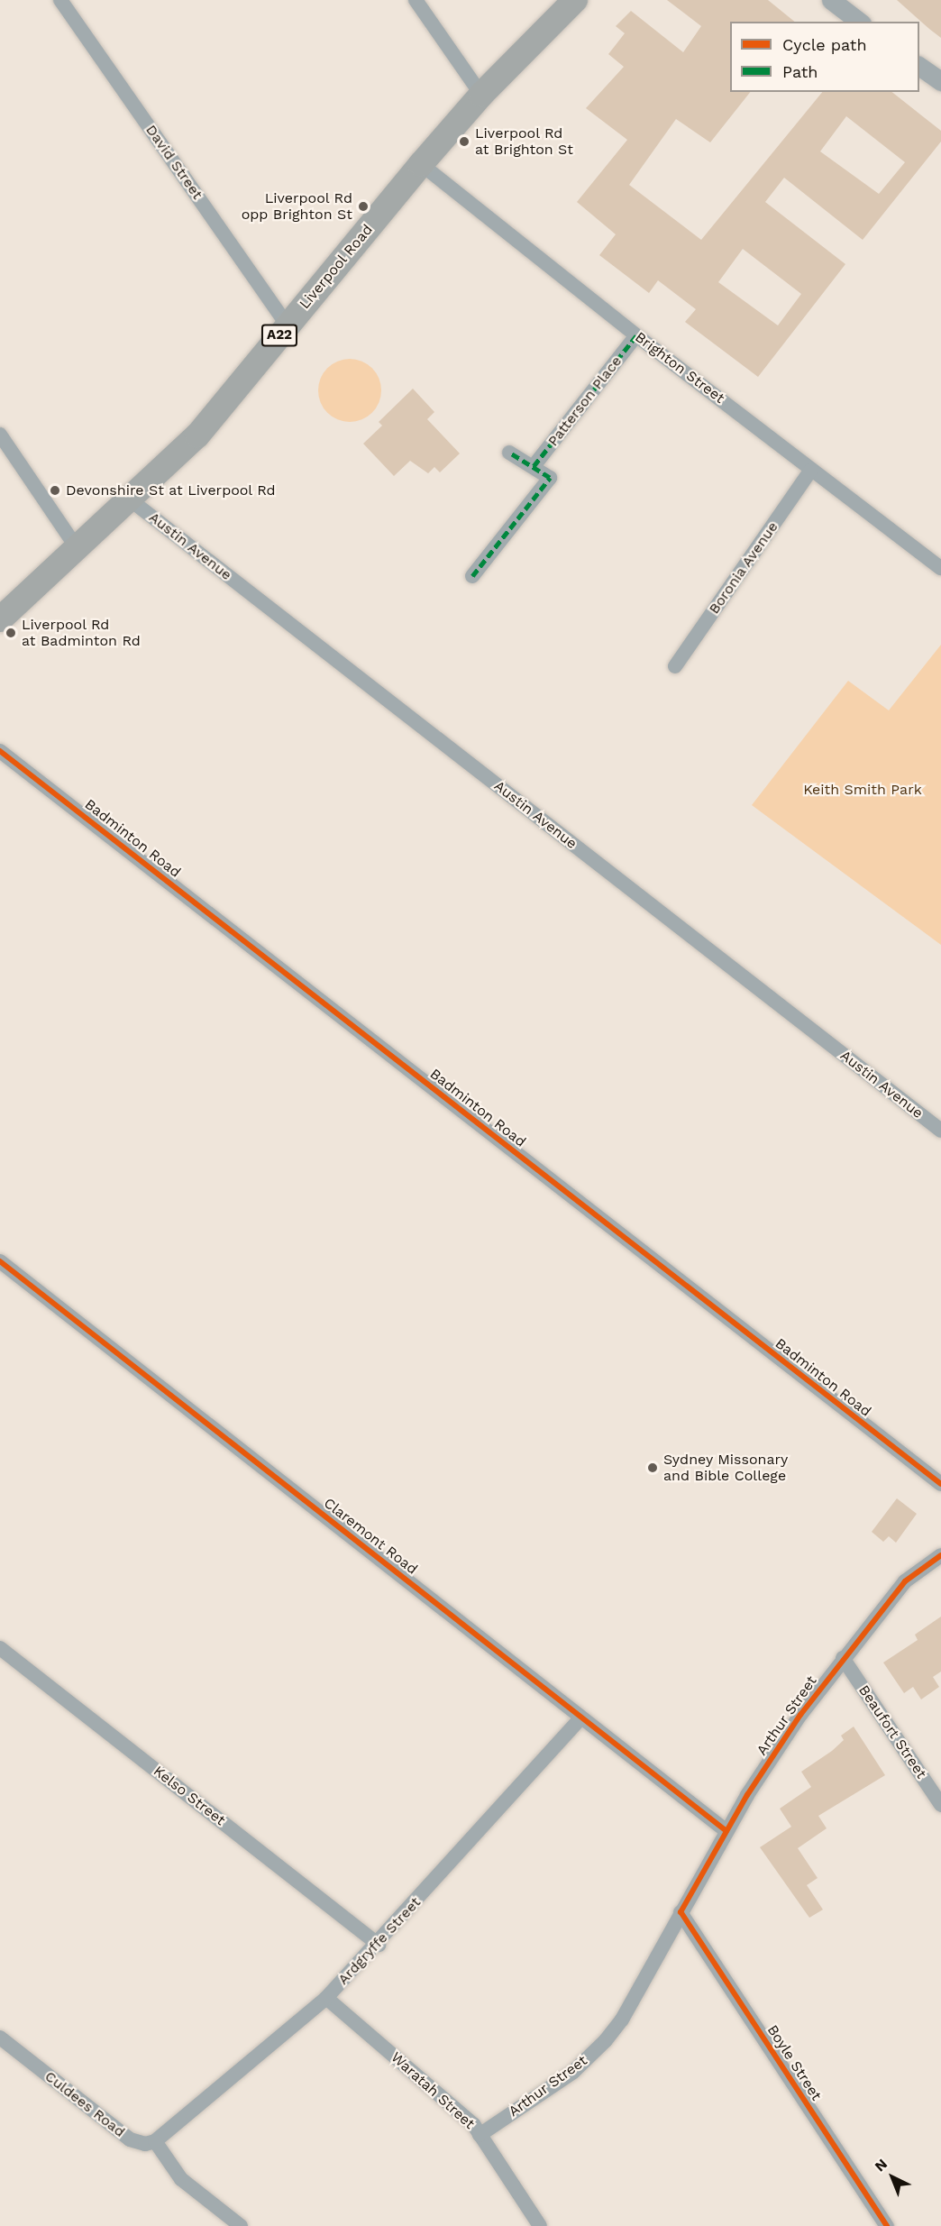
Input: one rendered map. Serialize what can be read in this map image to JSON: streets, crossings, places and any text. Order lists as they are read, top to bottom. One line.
{"streets":{"highway":["Liverpool Road","A22"],"street":["David Street","Brighton Street","Patterson Place","Austin Avenue","Boronia Avenue","Badminton Road","Claremont Road","Arthur Street","Beaufort Street","Kelso Street","Ardgryffe Street","Boyle Street","Waratah Street","Culdees Road"]},"crossings":[["David Street","Liverpool Road"],["Liverpool Road","Brighton Street"],["Liverpool Road","Austin Avenue"],["Brighton Street","Patterson Place"],["Brighton Street","Boronia Avenue"],["Claremont Road","Arthur Street"],["Claremont Road","Ardgryffe Street"],["Arthur Street","Beaufort Street"],["Arthur Street","Boyle Street"],["Arthur Street","Waratah Street"],["Kelso Street","Ardgryffe Street"],["Ardgryffe Street","Waratah Street"],["Ardgryffe Street","Culdees Road"]],"parks":["Keith Smith Park"],"places":["Liverpool Rd at Brighton St","Liverpool Rd opp Brighton St","Devonshire St at Liverpool Rd","Liverpool Rd at Badminton Rd","Sydney Missonary and Bible College"],"legend":["Cycle path","Path"],"north":"top left"}
